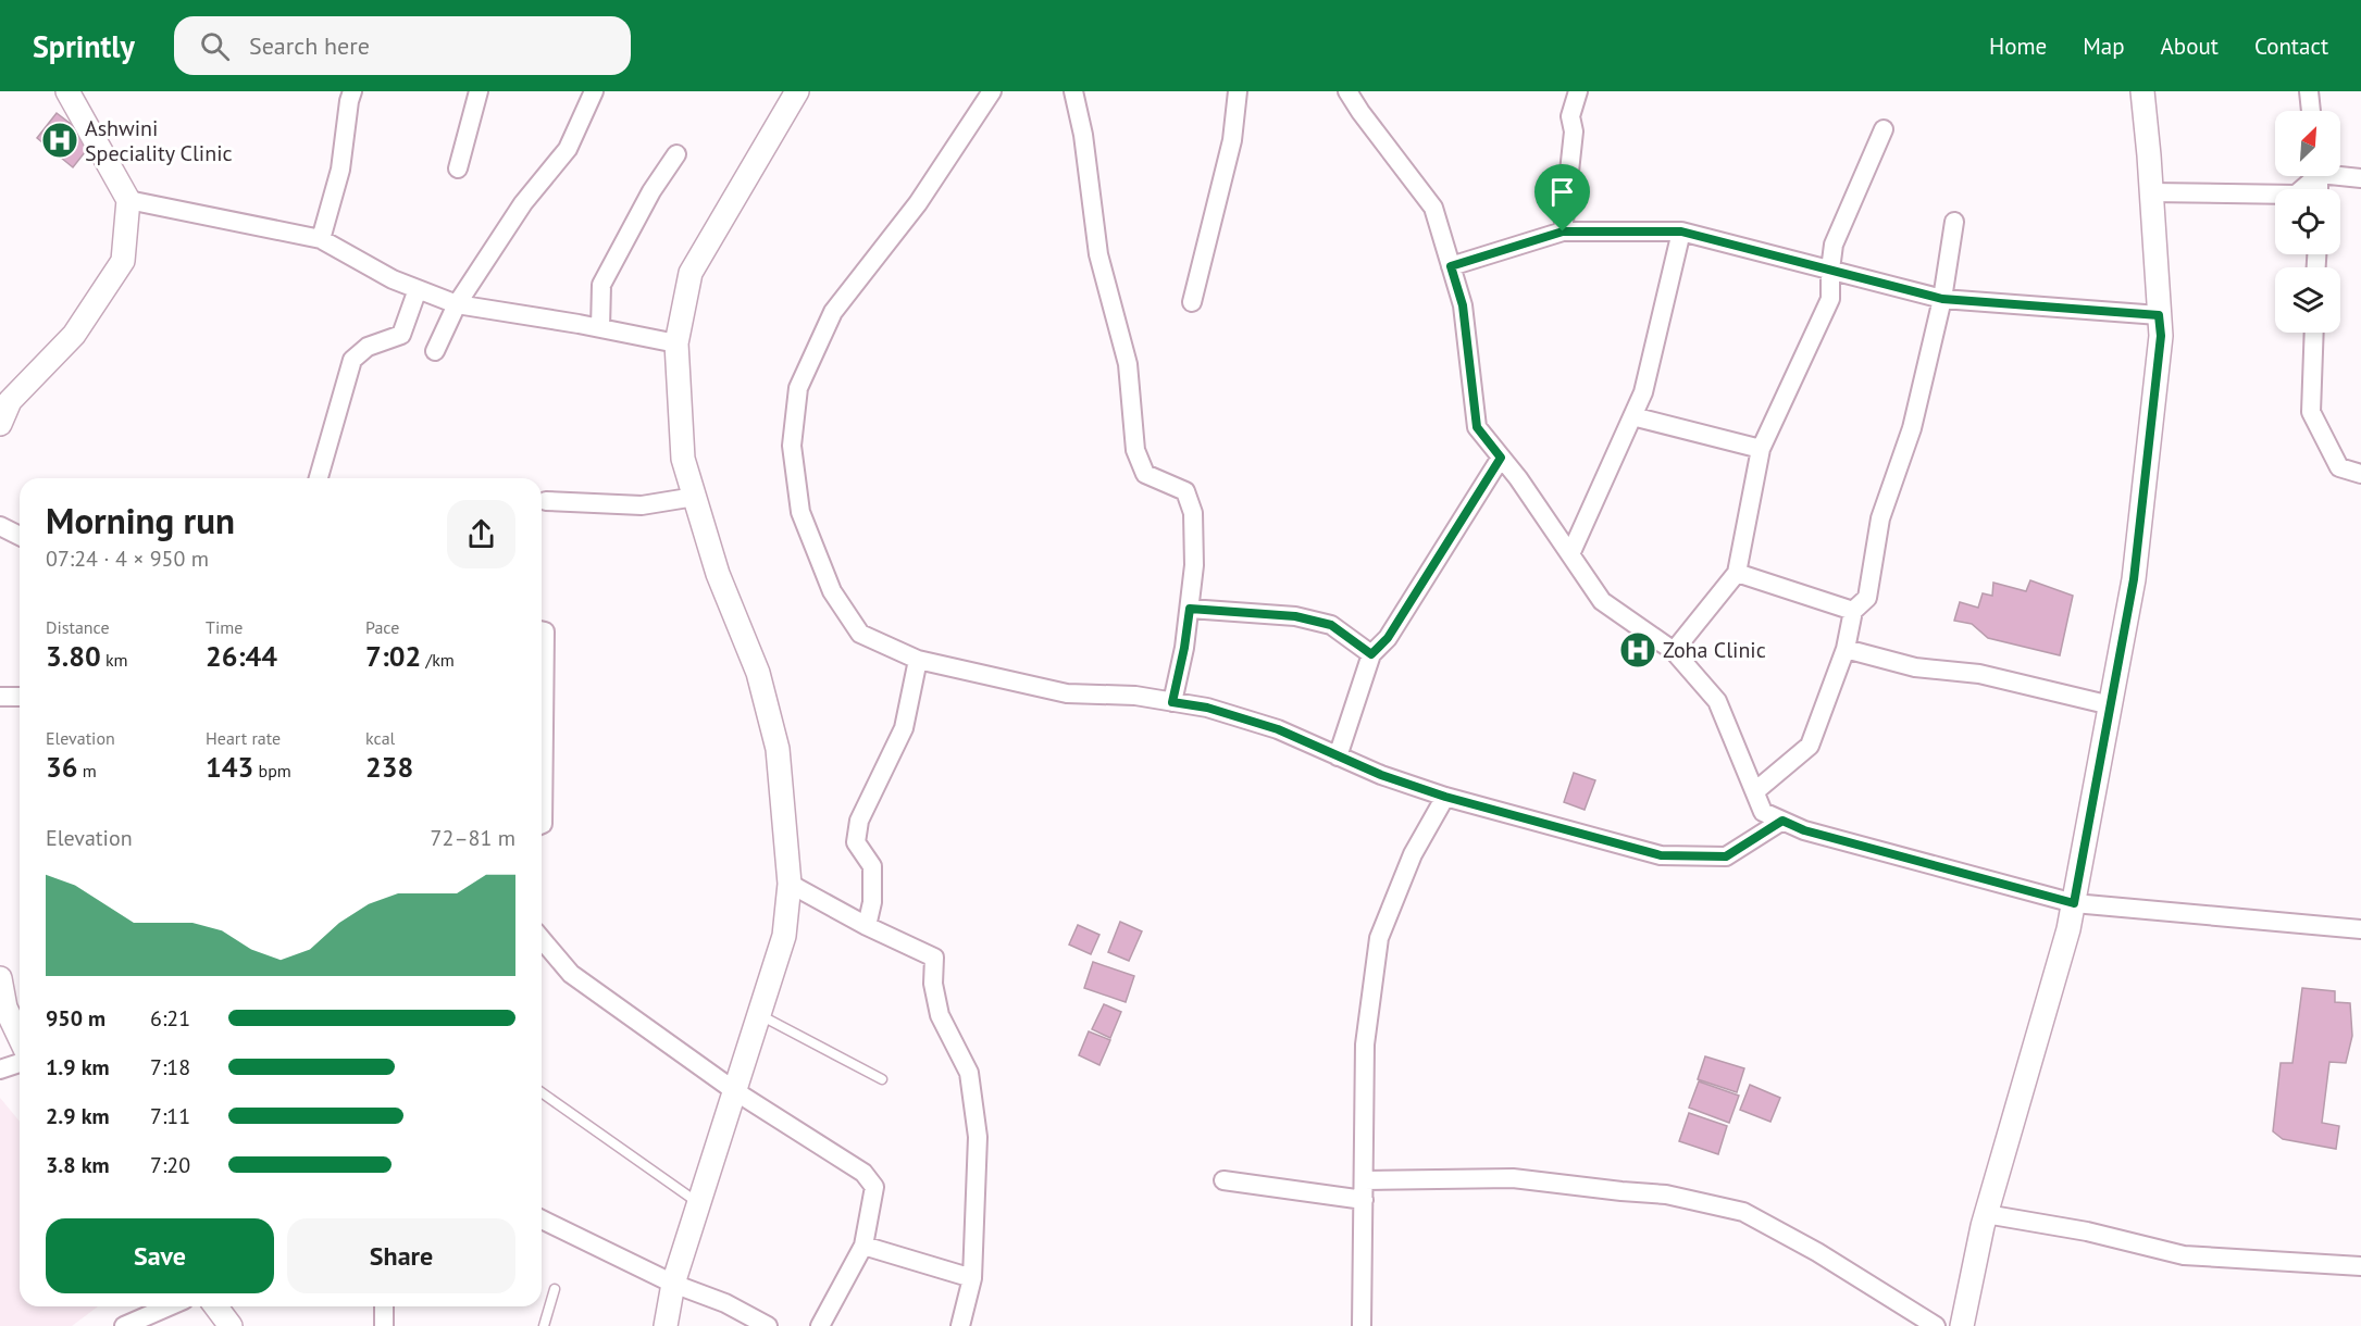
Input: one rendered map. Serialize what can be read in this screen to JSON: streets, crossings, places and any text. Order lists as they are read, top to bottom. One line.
{"places":{"hospital":["Ashwini Speciality Clinic","Zoha Clinic"]},"north":"top right","page":{"header":"Sprintly","search":"Search here","nav":["Home","Map","About","Contact"],"heading":["Morning run","07:24 · 4 × 950 m"],"stats":[["Distance","3.80 km"],["Time","26:44"],["Pace","7:02 /km"],["Elevation","36 m"],["Heart rate","143 bpm"],["kcal","238"]],"chart":["Elevation","72–81 m"],"list":[{"name":"950 m","note":"6:21"},{"name":"1.9 km","note":"7:18"},{"name":"2.9 km","note":"7:11"},{"name":"3.8 km","note":"7:20"}],"buttons":["Save","Share"]}}
